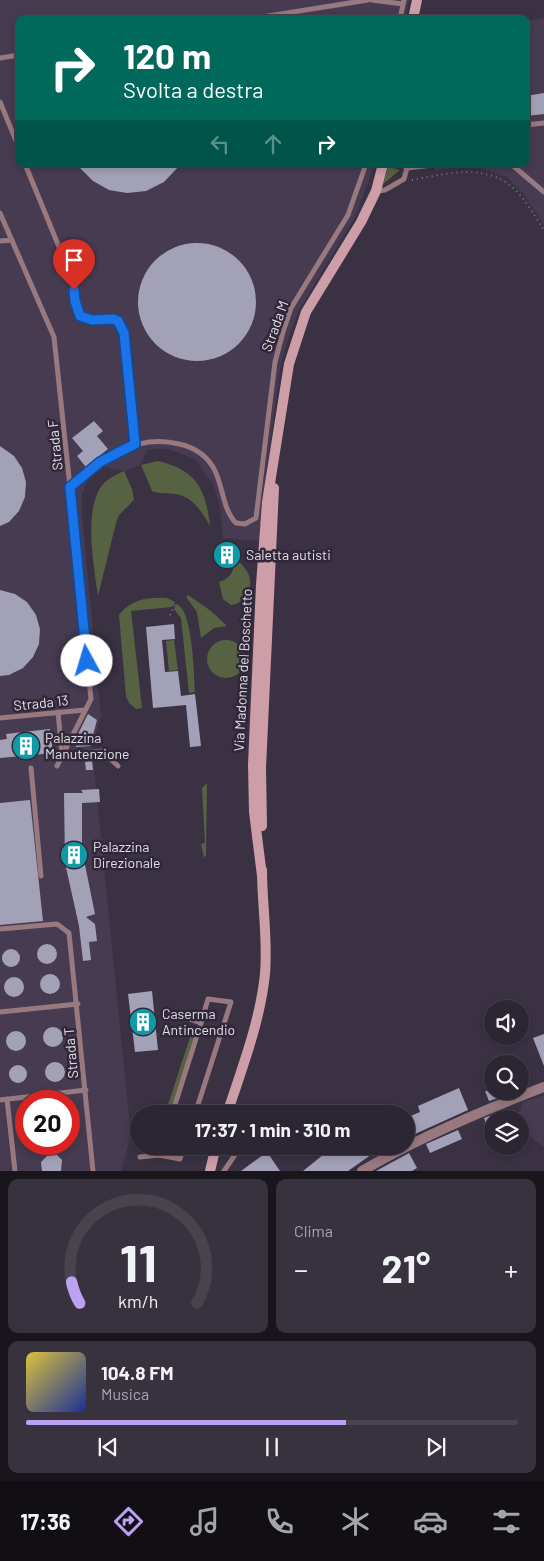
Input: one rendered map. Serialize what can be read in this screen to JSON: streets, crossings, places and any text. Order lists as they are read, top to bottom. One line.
{"streets":{"main road":["Via Madonna del Boschetto"],"lane":["Strada M","Strada F","Strada 13","Strada T"]},"crossings":[["Strada F","Strada 13"]],"places":{"building":["Saletta autisti","Palazzina Manutenzione","Palazzina Direzionale","Caserma Antincendio"]},"page":{"turn":["120 m","Svolta a destra"],"limit":"20","trip":"17:37 · 1 min · 310 m","tile":"Clima","heat":["−","21°","+"],"song":["104.8 FM","Musica"],"tabs":"17:36","gauge":["11","km/h"]}}
